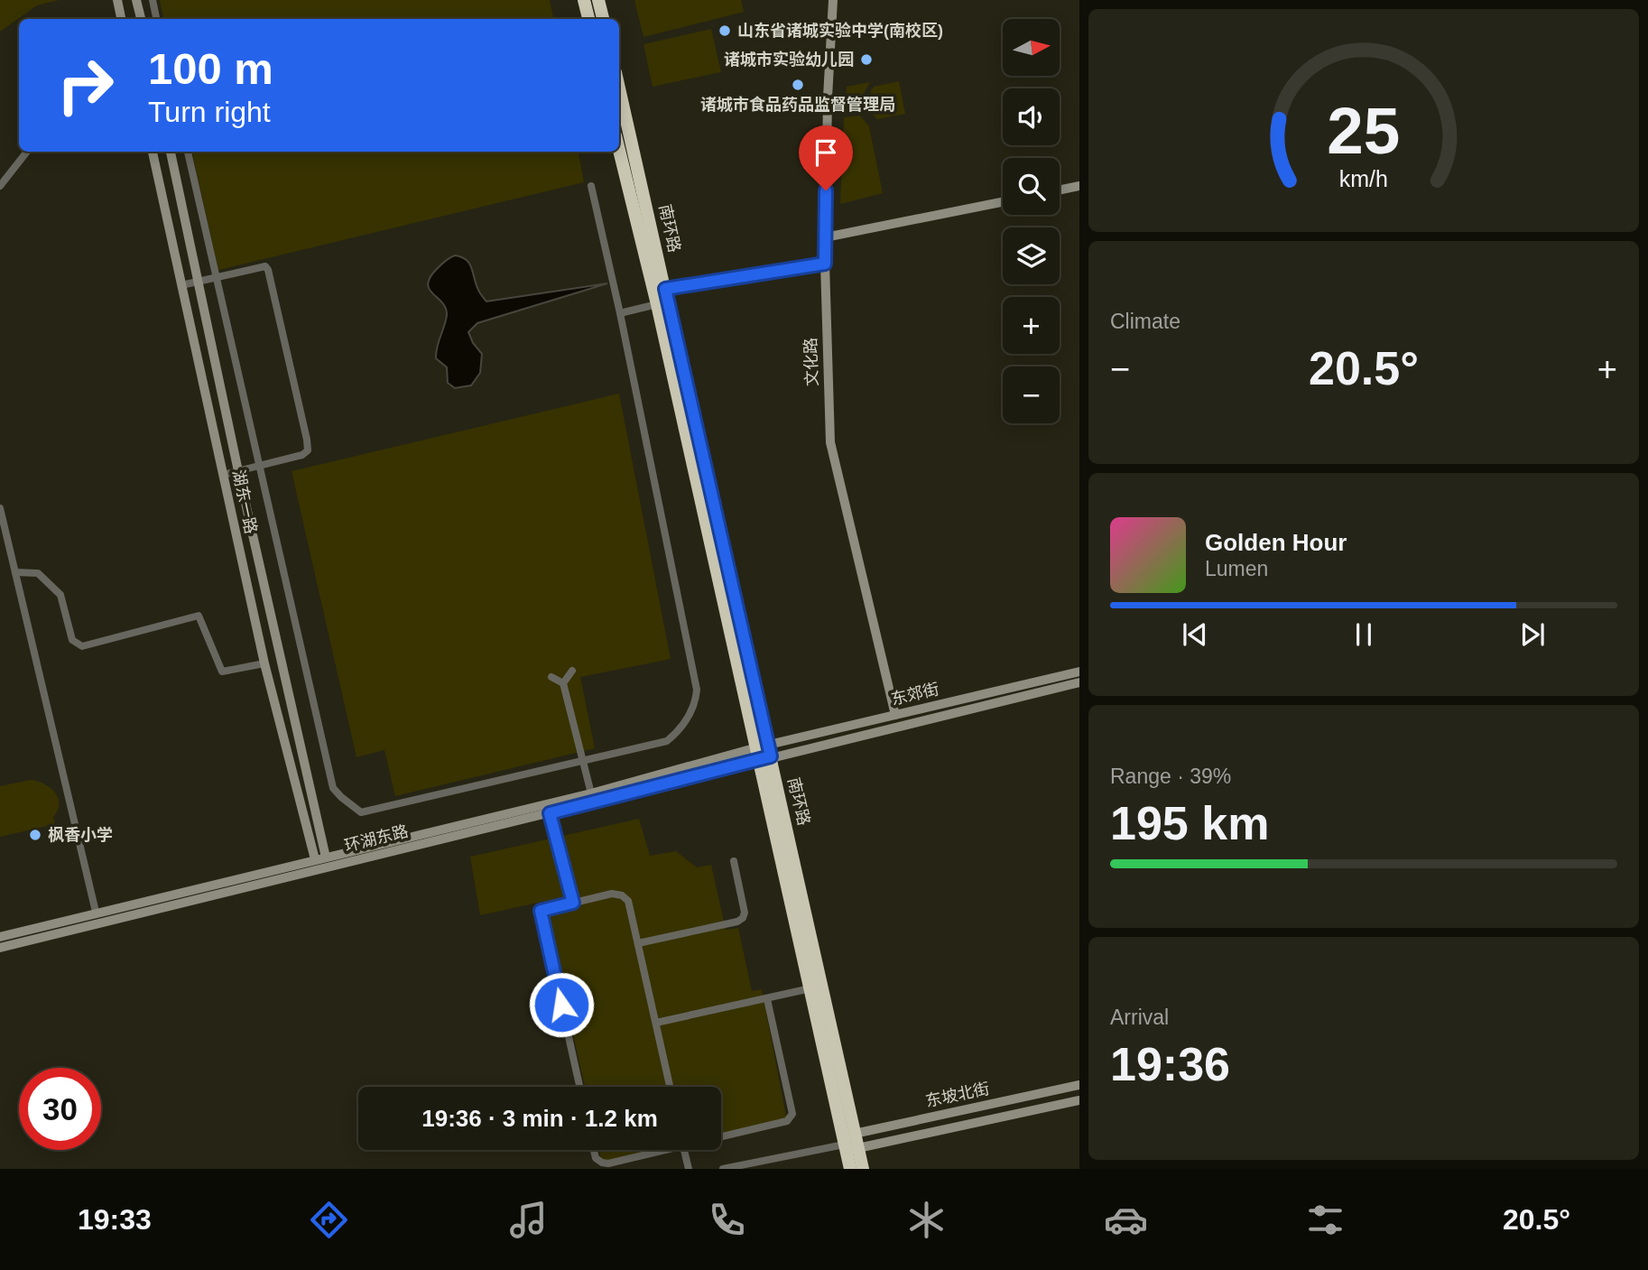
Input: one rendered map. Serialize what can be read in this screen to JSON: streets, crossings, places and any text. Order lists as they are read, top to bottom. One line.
{"streets":{"highway":["南环路"],"main road":["文化路","湖东一路","东郊街","环湖东路","东坡北街"]},"crossings":[["南环路","东郊街"],["南环路","环湖东路"],["南环路","东坡北街"],["文化路","东郊街"],["湖东一路","环湖东路"],["东郊街","环湖东路"]],"places":["山东省诸城实验中学(南校区)","诸城市实验幼儿园","诸城市食品药品监督管理局","枫香小学"],"north":"right","page":{"map_buttons":["+","−"],"turn":["100 m","Turn right"],"tile":["Climate",["Range · 39%","195 km"],["Arrival","19:36"]],"heat":["−","20.5°","+"],"song":["Golden Hour","Lumen"],"limit":"30","trip":"19:36 · 3 min · 1.2 km","tabs":["19:33","20.5°"],"gauge":["25","km/h"]}}
